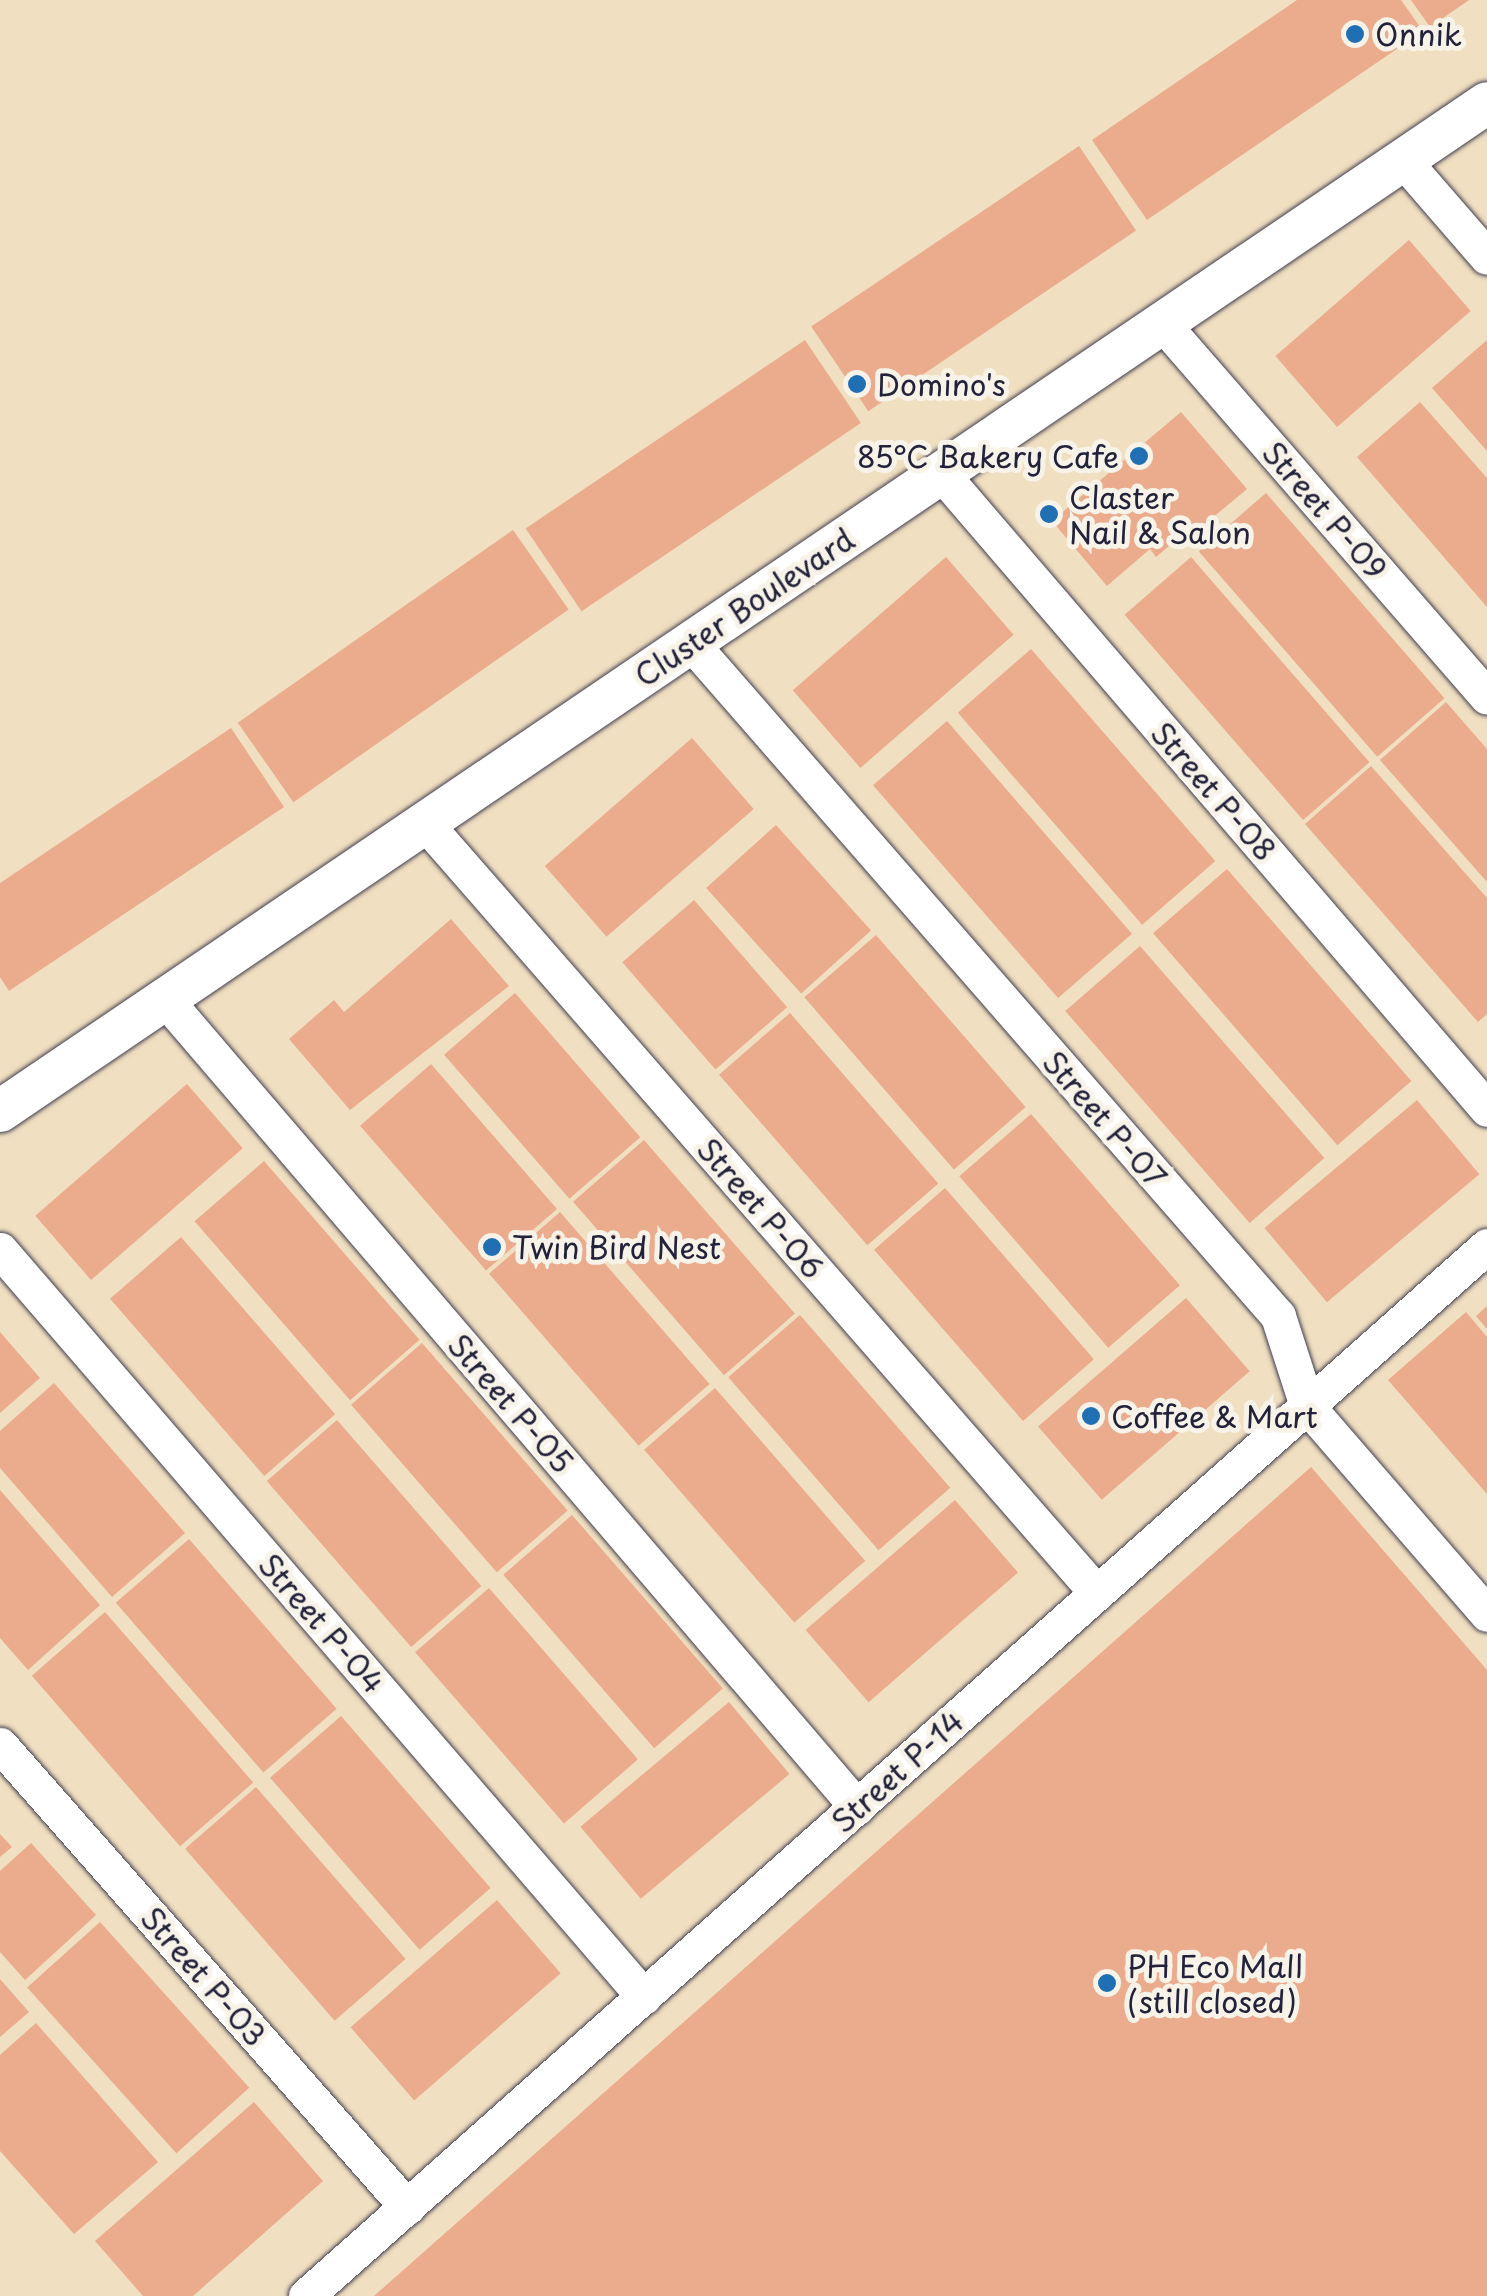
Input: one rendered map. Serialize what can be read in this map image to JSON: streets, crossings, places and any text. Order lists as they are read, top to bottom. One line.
{"streets":{"street":["Street P-09","Cluster Boulevard","Street P-08","Street P-07","Street P-06","Street P-05","Street P-04","Street P-14","Street P-03"]},"crossings":[["Street P-09","Cluster Boulevard"],["Cluster Boulevard","Street P-08"],["Cluster Boulevard","Street P-07"],["Cluster Boulevard","Street P-06"],["Cluster Boulevard","Street P-05"],["Street P-07","Street P-14"],["Street P-06","Street P-14"],["Street P-05","Street P-14"],["Street P-04","Street P-14"],["Street P-14","Street P-03"]],"places":["Onnik","Domino's","85°C Bakery Cafe","Claster Nail & Salon","Twin Bird Nest","Coffee & Mart","PH Eco Mall (still closed)"]}
